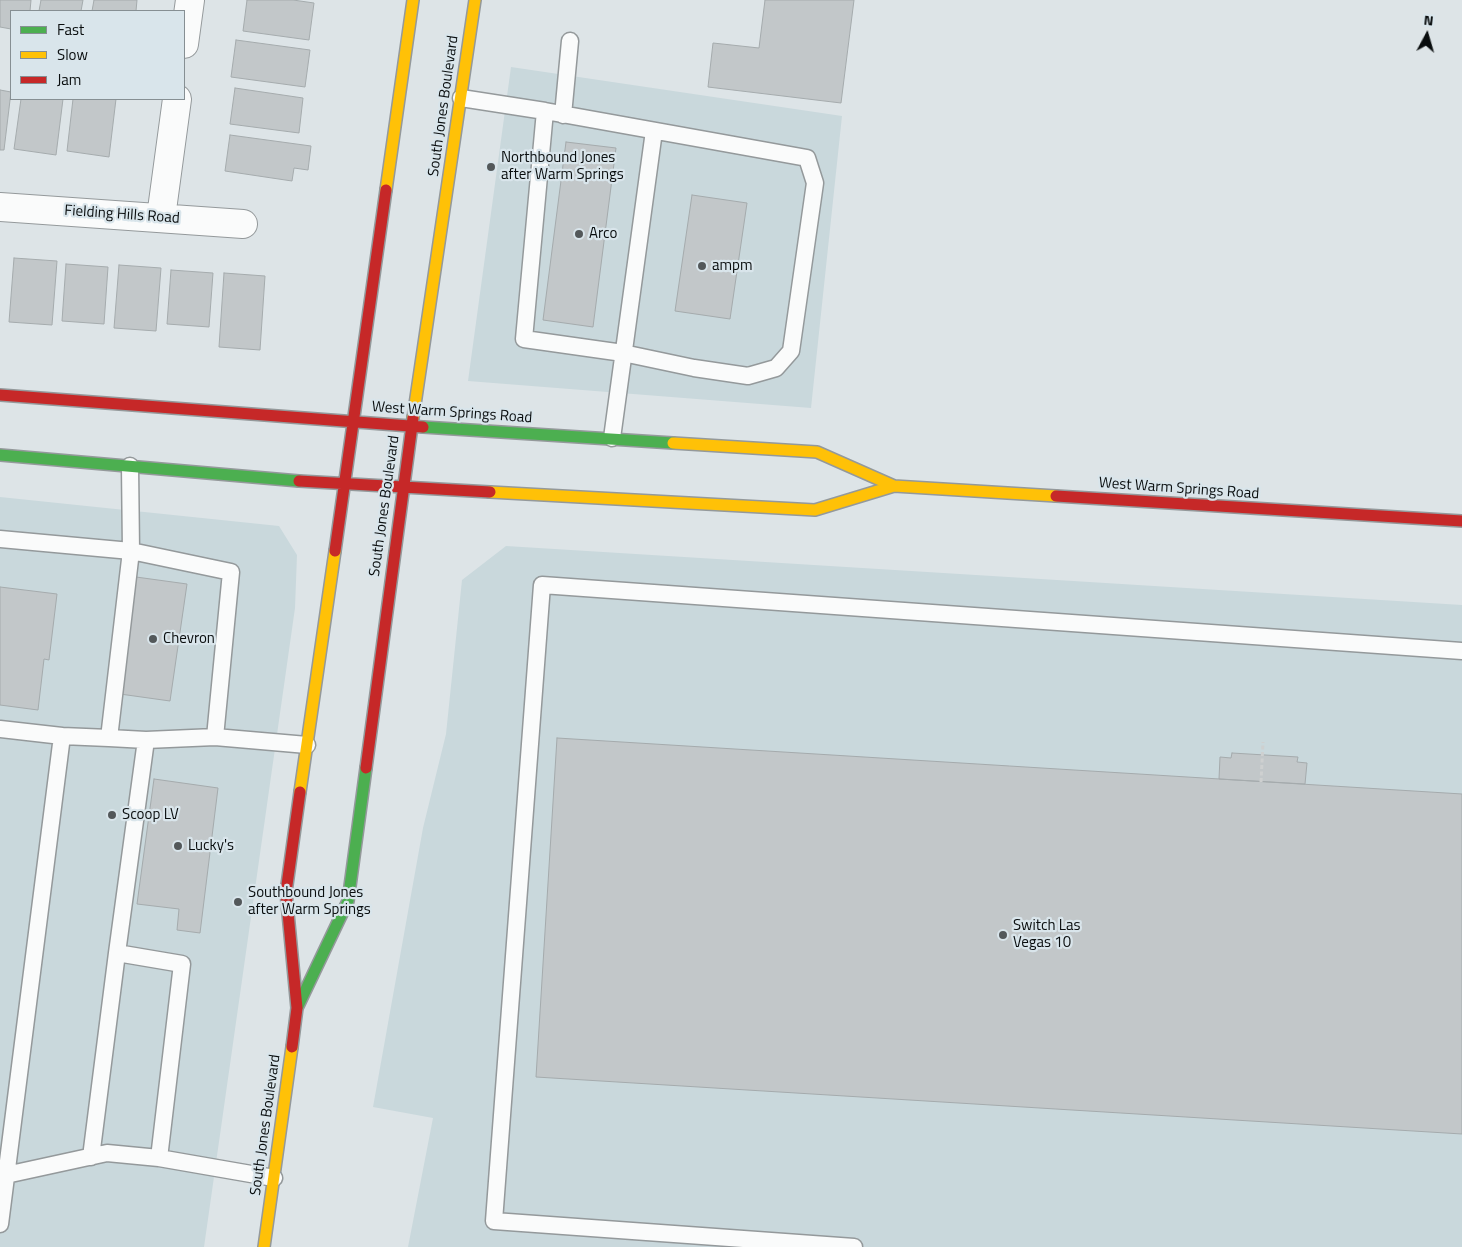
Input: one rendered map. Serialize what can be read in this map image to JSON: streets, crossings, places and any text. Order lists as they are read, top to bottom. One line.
{"streets":{"main road":["South Jones Boulevard","West Warm Springs Road"],"street":["Fielding Hills Road"]},"crossings":[["South Jones Boulevard","West Warm Springs Road"]],"places":["Northbound Jones after Warm Springs","Arco","ampm","Chevron","Scoop LV","Lucky's","Southbound Jones after Warm Springs","Switch Las Vegas 10"],"legend":["Fast","Slow","Jam"],"north":"top"}
